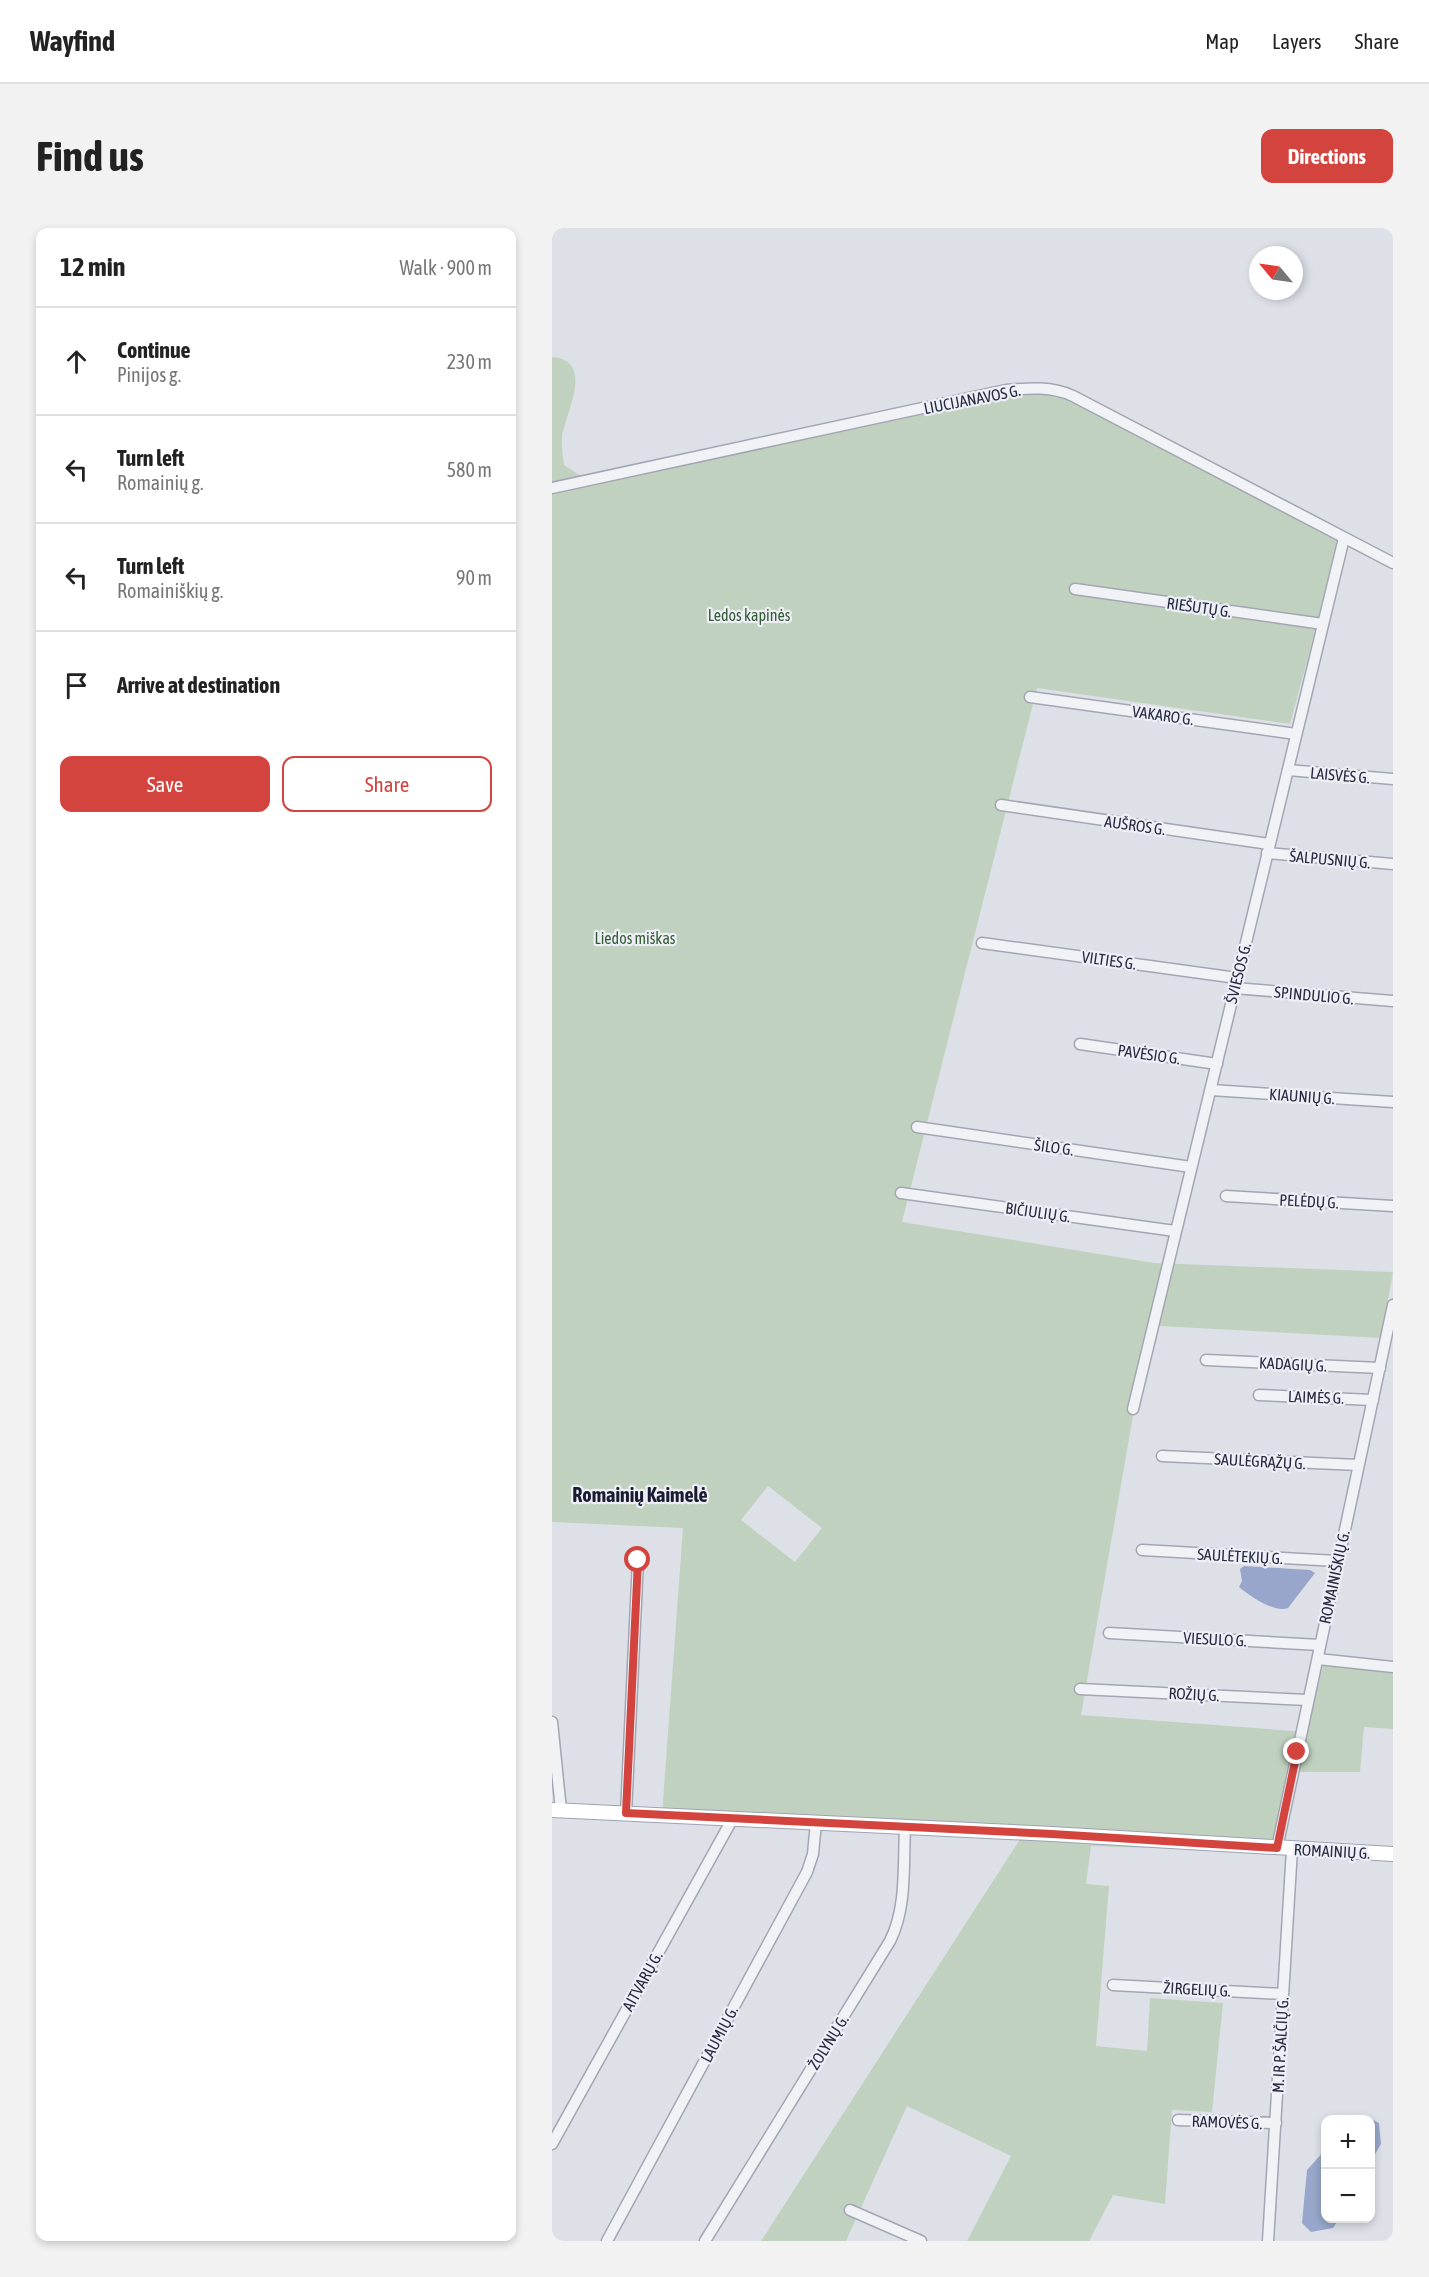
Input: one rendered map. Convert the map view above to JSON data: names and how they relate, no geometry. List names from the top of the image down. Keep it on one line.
{"streets":{"main road":["ROMAINIŲ G."],"street":["LIUCIJANAVOS G.","RIEŠUTŲ G.","VAKARO G.","LAISVĖS G.","AUŠROS G.","ŠALPUSNIŲ G.","VILTIES G.","ŠVIESOS G.","SPINDULIO G.","PAVĖSIO G.","KIAUNIŲ G.","ŠILO G.","PELĖDŲ G.","BIČIULIŲ G.","KADAGIŲ G.","LAIMĖS G.","SAULĖGRĄŽŲ G.","SAULĖTEKIŲ G.","ROMAINIŠKIŲ G.","VIESULO G.","ROŽIŲ G.","AITVARŲ G.","ŽIRGELIŲ G.","LAUMIŲ G.","ŽOLYNŲ G.","M. IR P. ŠALČIŲ G.","RAMOVĖS G."]},"crossings":[["LIUCIJANAVOS G.","ŠVIESOS G."],["RIEŠUTŲ G.","ŠVIESOS G."],["VAKARO G.","ŠVIESOS G."],["LAISVĖS G.","ŠVIESOS G."],["AUŠROS G.","ŠALPUSNIŲ G."],["AUŠROS G.","ŠVIESOS G."],["ŠALPUSNIŲ G.","ŠVIESOS G."],["VILTIES G.","ŠVIESOS G."],["VILTIES G.","SPINDULIO G."],["ŠVIESOS G.","SPINDULIO G."],["ŠVIESOS G.","PAVĖSIO G."],["ŠVIESOS G.","KIAUNIŲ G."],["ŠVIESOS G.","ŠILO G."],["ŠVIESOS G.","BIČIULIŲ G."],["KADAGIŲ G.","ROMAINIŠKIŲ G."],["LAIMĖS G.","ROMAINIŠKIŲ G."],["SAULĖGRĄŽŲ G.","ROMAINIŠKIŲ G."],["SAULĖTEKIŲ G.","ROMAINIŠKIŲ G."],["ROMAINIŠKIŲ G.","VIESULO G."],["ROMAINIŠKIŲ G.","ROŽIŲ G."],["ROMAINIŠKIŲ G.","ROMAINIŲ G."],["ROMAINIŠKIŲ G.","M. IR P. ŠALČIŲ G."],["ROMAINIŲ G.","AITVARŲ G."],["ROMAINIŲ G.","LAUMIŲ G."],["ROMAINIŲ G.","ŽOLYNŲ G."],["ROMAINIŲ G.","M. IR P. ŠALČIŲ G."],["ŽIRGELIŲ G.","M. IR P. ŠALČIŲ G."],["M. IR P. ŠALČIŲ G.","RAMOVĖS G."]],"districts":["Romainių Kaimelė"],"parks":["Ledos kapinės","Liedos miškas"],"north":"top left","page":{"header":"Wayfind","nav":["Map","Layers","Share"],"buttons":["Directions",["Save","Share"]],"title":"Find us","heading":["12 min","Walk · 900 m"],"list":[["Continue","Pinijos g.","230 m"],["Turn left","Romainių g.","580 m"],["Turn left","Romainiškių g.","90 m"],"Arrive at destination"],"map_buttons":["+","−"]}}
